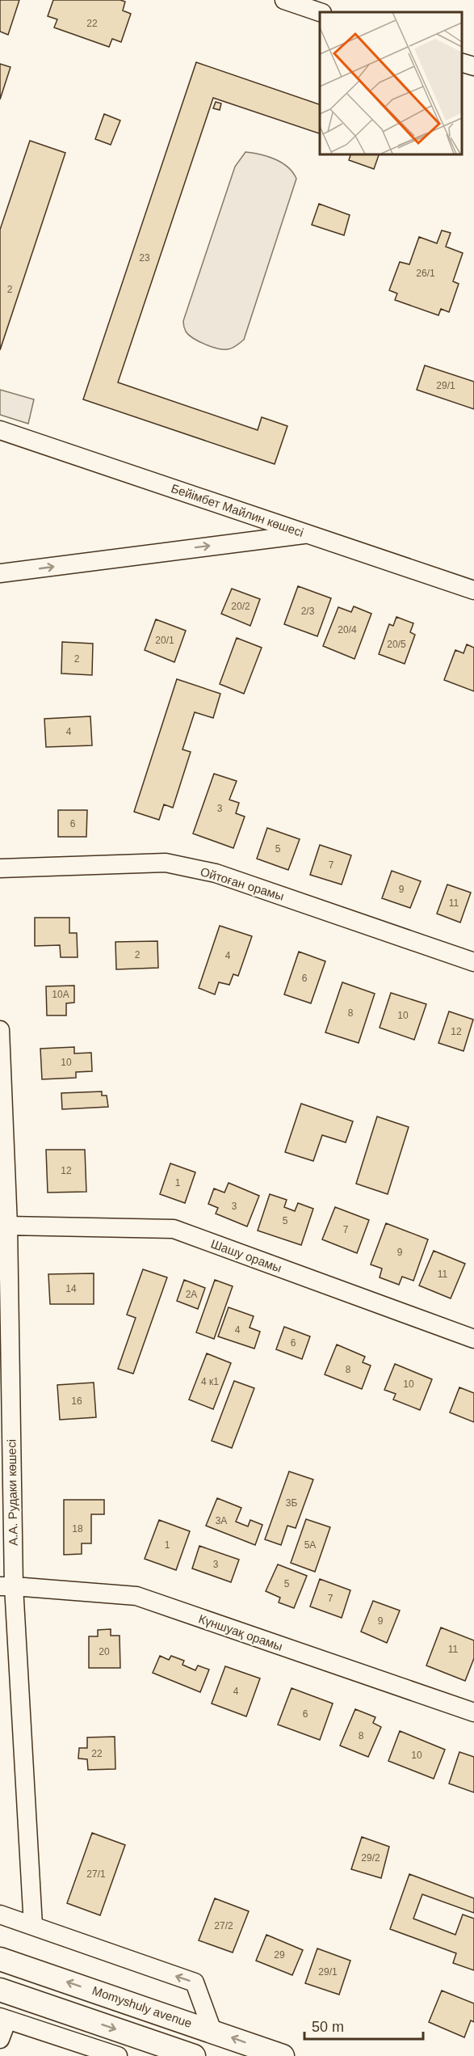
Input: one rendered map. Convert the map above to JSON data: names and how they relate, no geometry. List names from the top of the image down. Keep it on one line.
{"streets":{"main road":["Momyshuly avenue"],"street":["Бейімбет Майлин көшесі","Ойтоған орамы","Шашу орамы","А.А. Рудаки көшесі","Күншуақ орамы"]},"crossings":[["Шашу орамы","А.А. Рудаки көшесі"],["А.А. Рудаки көшесі","Күншуақ орамы"]],"house_numbers":["22","23","26/1","2","29/1","20/2","2/3","20/4","20/1","20/5","2","4","3","6","5","7","9","11","2","4","6","10А","8","10","12","10","12","1","3","5","7","9","11","14","2А","4","6","8","4 к1","10","16","3Б","3А","18","1","5А","3","5","7","9","11","20","4","6","8","22","10","29/2","27/1","27/2","29","29/1"],"scale_bar":"50 m"}
